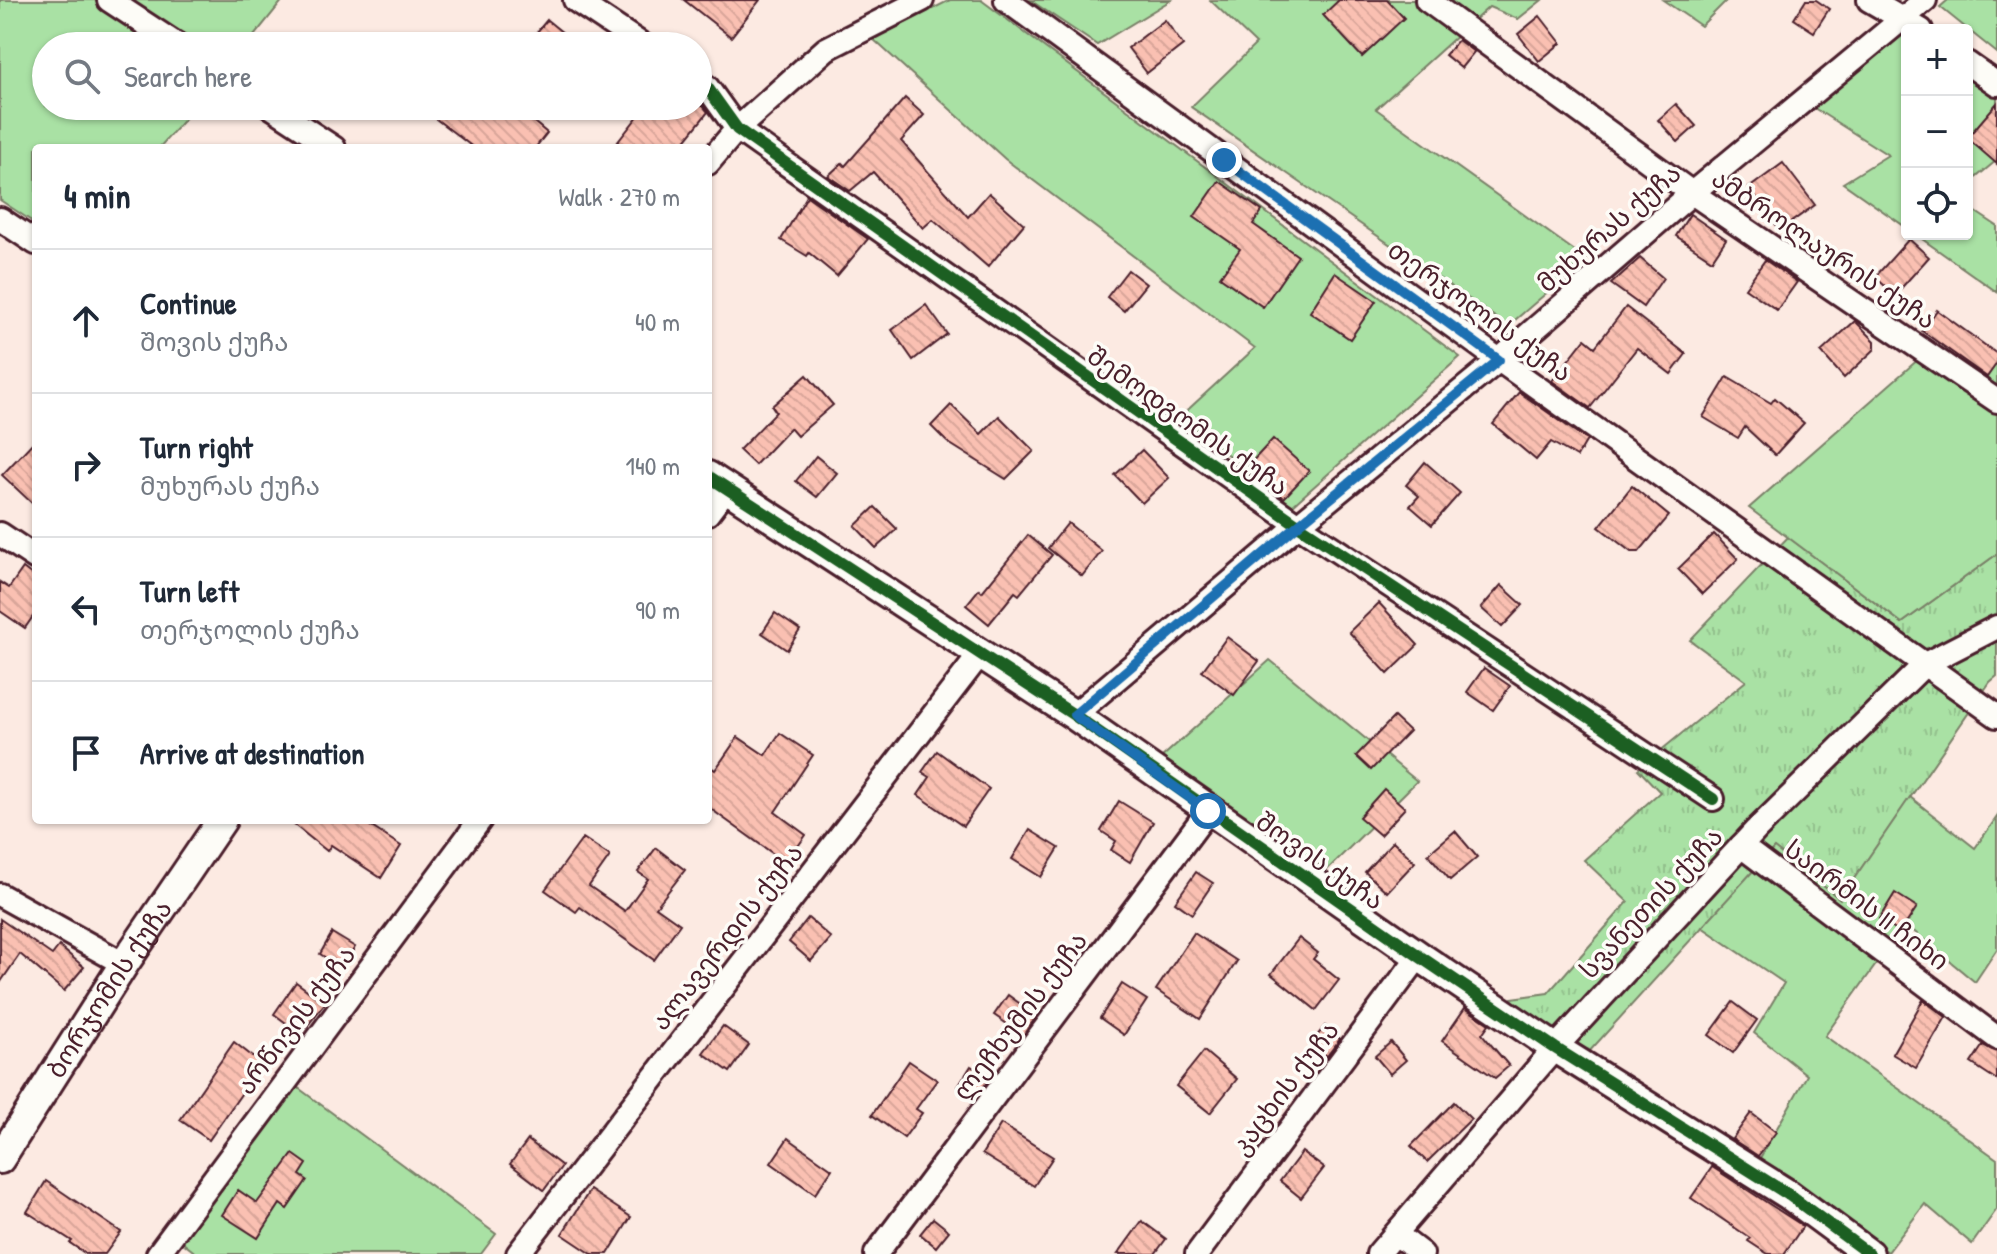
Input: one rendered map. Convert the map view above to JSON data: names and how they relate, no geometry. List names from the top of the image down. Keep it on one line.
{"streets":{"street":["მუხურას ქუჩა","ამბროლაურის ქუჩა","თერჯოლის ქუჩა","შემოდგომის ქუჩა","შოვის ქუჩა","სვანეთის ქუჩა","საირმის II ჩიხი","ალავერდის ქუჩა","ბორჯომის ქუჩა","ლეჩხუმის ქუჩა","არწივის ქუჩა","კაცხის ქუჩა"]},"crossings":[["მუხურას ქუჩა","ამბროლაურის ქუჩა"],["მუხურას ქუჩა","თერჯოლის ქუჩა"],["მუხურას ქუჩა","შემოდგომის ქუჩა"],["მუხურას ქუჩა","შოვის ქუჩა"],["თერჯოლის ქუჩა","სვანეთის ქუჩა"],["შოვის ქუჩა","სვანეთის ქუჩა"],["შოვის ქუჩა","ალავერდის ქუჩა"],["შოვის ქუჩა","ლეჩხუმის ქუჩა"],["შოვის ქუჩა","კაცხის ქუჩა"],["სვანეთის ქუჩა","საირმის II ჩიხი"]],"page":{"map_buttons":["+","−"],"search":"Search here","heading":["4 min","Walk · 270 m"],"list":[["Continue","შოვის ქუჩა","40 m"],["Turn right","მუხურას ქუჩა","140 m"],["Turn left","თერჯოლის ქუჩა","90 m"],"Arrive at destination"]}}
